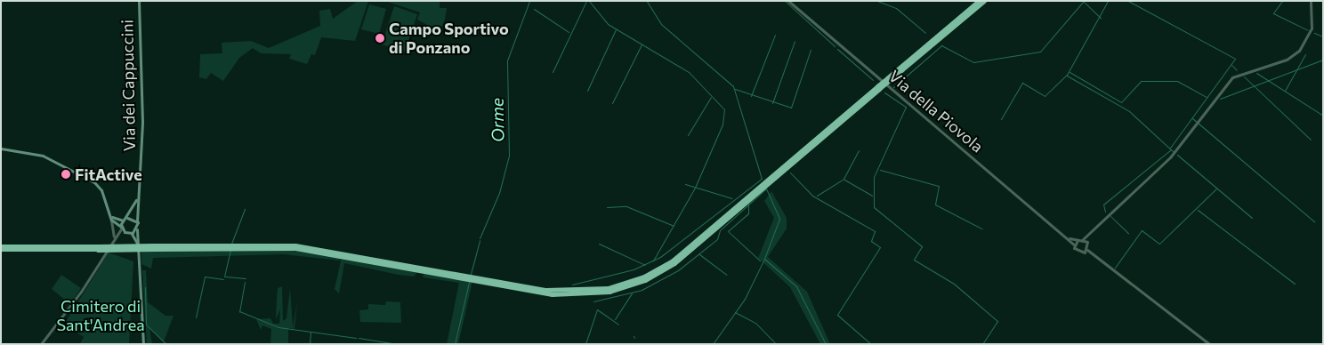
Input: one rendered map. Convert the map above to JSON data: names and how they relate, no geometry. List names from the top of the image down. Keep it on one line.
{"streets":{"main road":["Via dei Cappuccini"],"street":["Via della Piovola"]},"water":["Orme"],"parks":["Cimitero di Sant'Andrea"],"places":["Campo Sportivo di Ponzano","FitActive"]}
